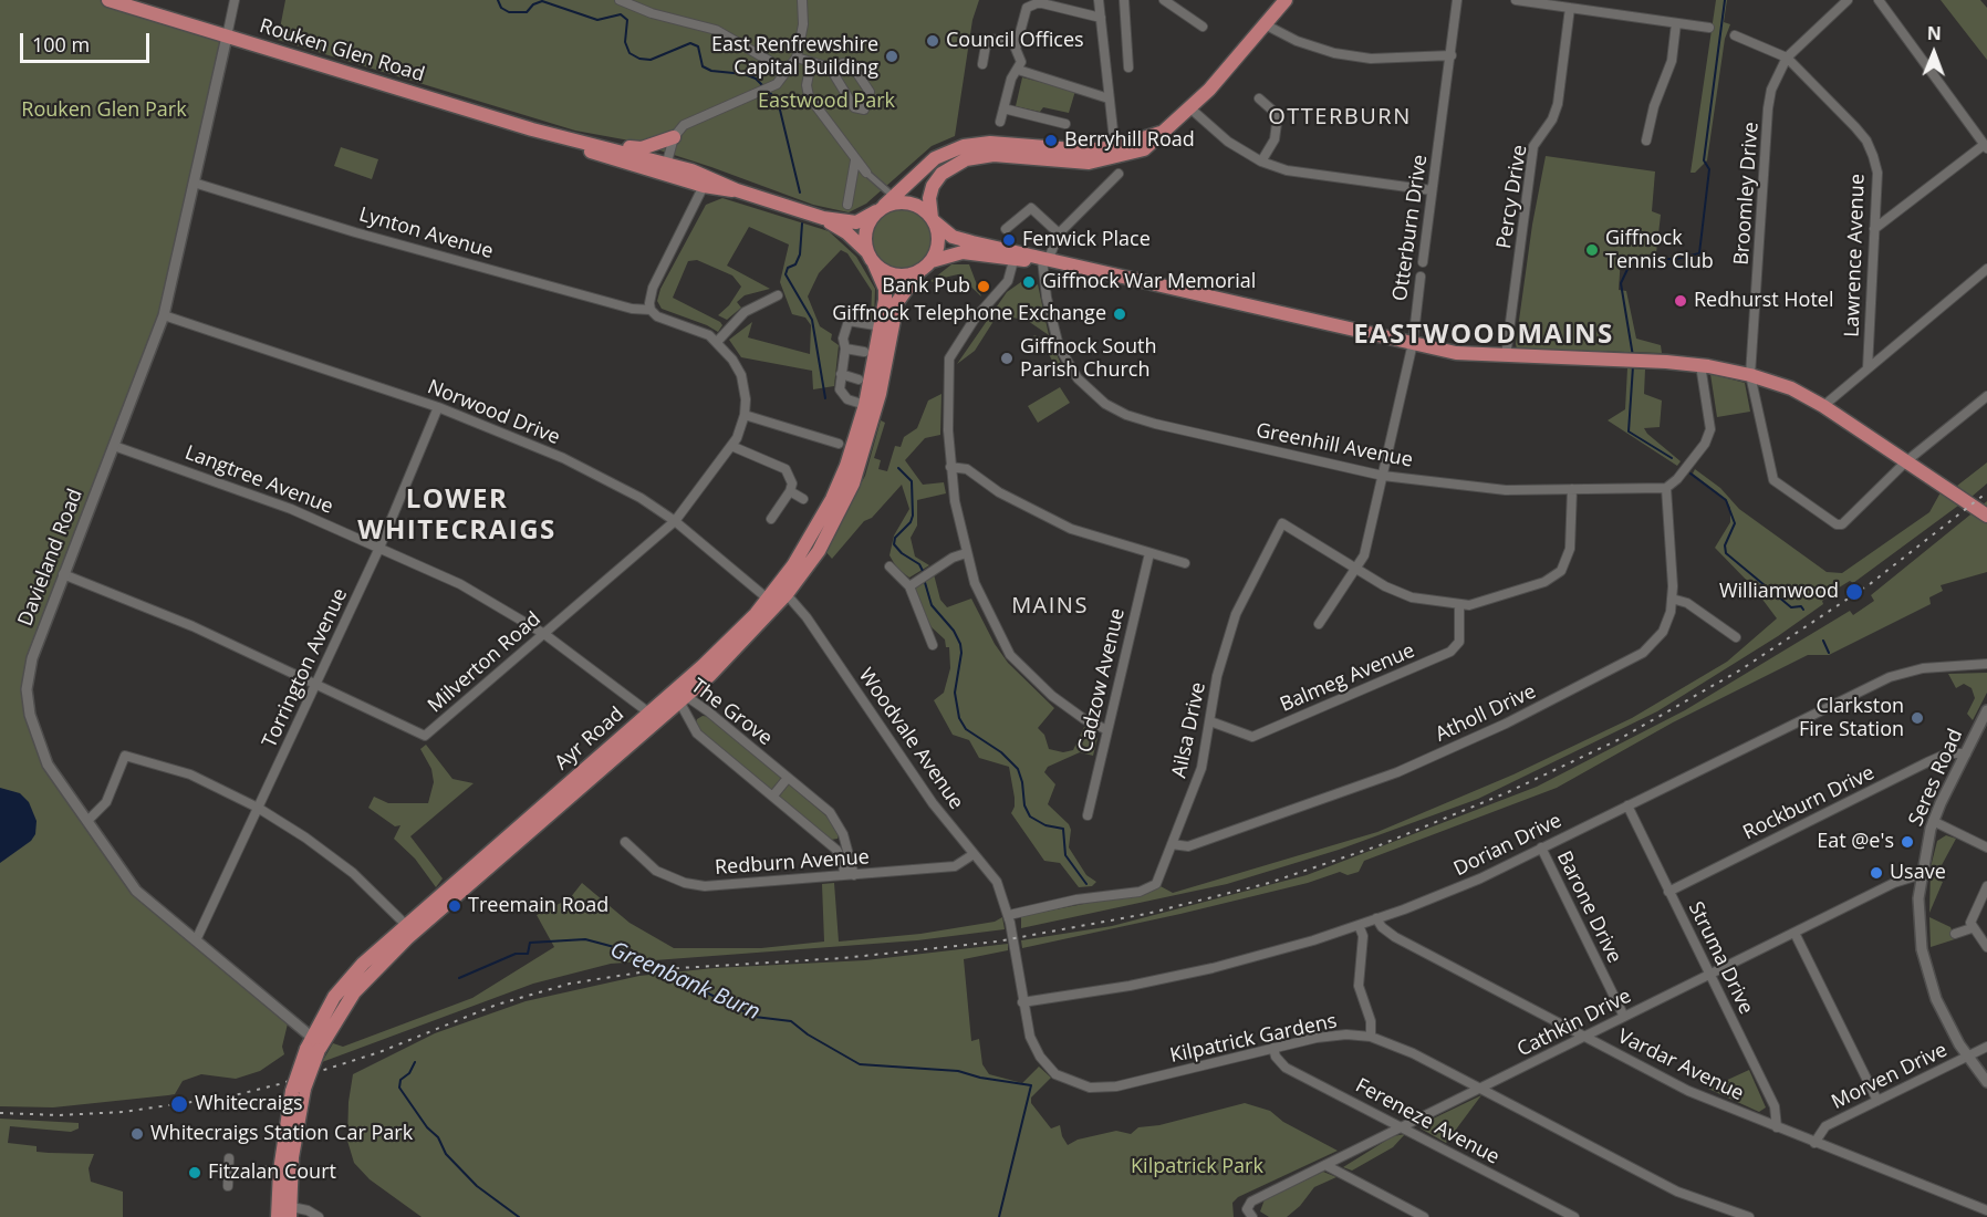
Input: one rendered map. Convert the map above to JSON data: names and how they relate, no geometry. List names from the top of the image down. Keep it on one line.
{"streets":{"main road":["Rouken Glen Road","Ayr Road"],"street":["Broomley Drive","Percy Drive","Otterburn Drive","Lynton Avenue","Lawrence Avenue","Norwood Drive","Greenhill Avenue","Langtree Avenue","Davieland Road","Milverton Road","Torrington Avenue","Balmeg Avenue","Cadzow Avenue","The Grove","Atholl Drive","Ailsa Drive","Woodvale Avenue","Seres Road","Rockburn Drive","Dorian Drive","Redburn Avenue","Barone Drive","Struma Drive","Cathkin Drive","Kilpatrick Gardens","Vardar Avenue","Morven Drive","Fereneze Avenue"]},"crossings":[["Rouken Glen Road","Davieland Road"],["Rouken Glen Road","Ayr Road"],["Broomley Drive","Lawrence Avenue"],["Otterburn Drive","Greenhill Avenue"],["Otterburn Drive","Ailsa Drive"],["Lynton Avenue","Davieland Road"],["Lynton Avenue","Milverton Road"],["Norwood Drive","Davieland Road"],["Norwood Drive","Milverton Road"],["Norwood Drive","Torrington Avenue"],["Norwood Drive","Ayr Road"],["Greenhill Avenue","Atholl Drive"],["Langtree Avenue","Davieland Road"],["Langtree Avenue","Milverton Road"],["Langtree Avenue","Torrington Avenue"],["Langtree Avenue","Ayr Road"],["Davieland Road","Milverton Road"],["Davieland Road","Torrington Avenue"],["Davieland Road","Ayr Road"],["Milverton Road","Torrington Avenue"],["Balmeg Avenue","Ailsa Drive"],["The Grove","Ayr Road"],["The Grove","Redburn Avenue"],["Atholl Drive","Ailsa Drive"],["Ailsa Drive","Woodvale Avenue"],["Ailsa Drive","Kilpatrick Gardens"],["Ayr Road","Woodvale Avenue"],["Woodvale Avenue","Redburn Avenue"],["Woodvale Avenue","Kilpatrick Gardens"],["Seres Road","Rockburn Drive"],["Seres Road","Cathkin Drive"],["Seres Road","Morven Drive"],["Rockburn Drive","Struma Drive"],["Dorian Drive","Barone Drive"],["Dorian Drive","Struma Drive"],["Dorian Drive","Kilpatrick Gardens"],["Dorian Drive","Vardar Avenue"],["Barone Drive","Cathkin Drive"],["Struma Drive","Cathkin Drive"],["Struma Drive","Vardar Avenue"],["Cathkin Drive","Kilpatrick Gardens"],["Cathkin Drive","Vardar Avenue"],["Cathkin Drive","Fereneze Avenue"],["Kilpatrick Gardens","Fereneze Avenue"],["Vardar Avenue","Morven Drive"]],"districts":["OTTERBURN","EASTWOODMAINS","LOWER WHITECRAIGS","MAINS"],"water":["Greenbank Burn"],"parks":["Eastwood Park","Rouken Glen Park","Kilpatrick Park"],"places":["Council Offices","East Renfrewshire Capital Building","Berryhill Road","Fenwick Place","Giffnock Tennis Club","Giffnock War Memorial","Bank Pub","Redhurst Hotel","Giffnock Telephone Exchange","Giffnock South Parish Church","Williamwood","Clarkston Fire Station","Eat @e's","Usave","Treemain Road","Whitecraigs","Whitecraigs Station Car Park","Fitzalan Court"],"scale_bar":"100 m","north":"top"}
